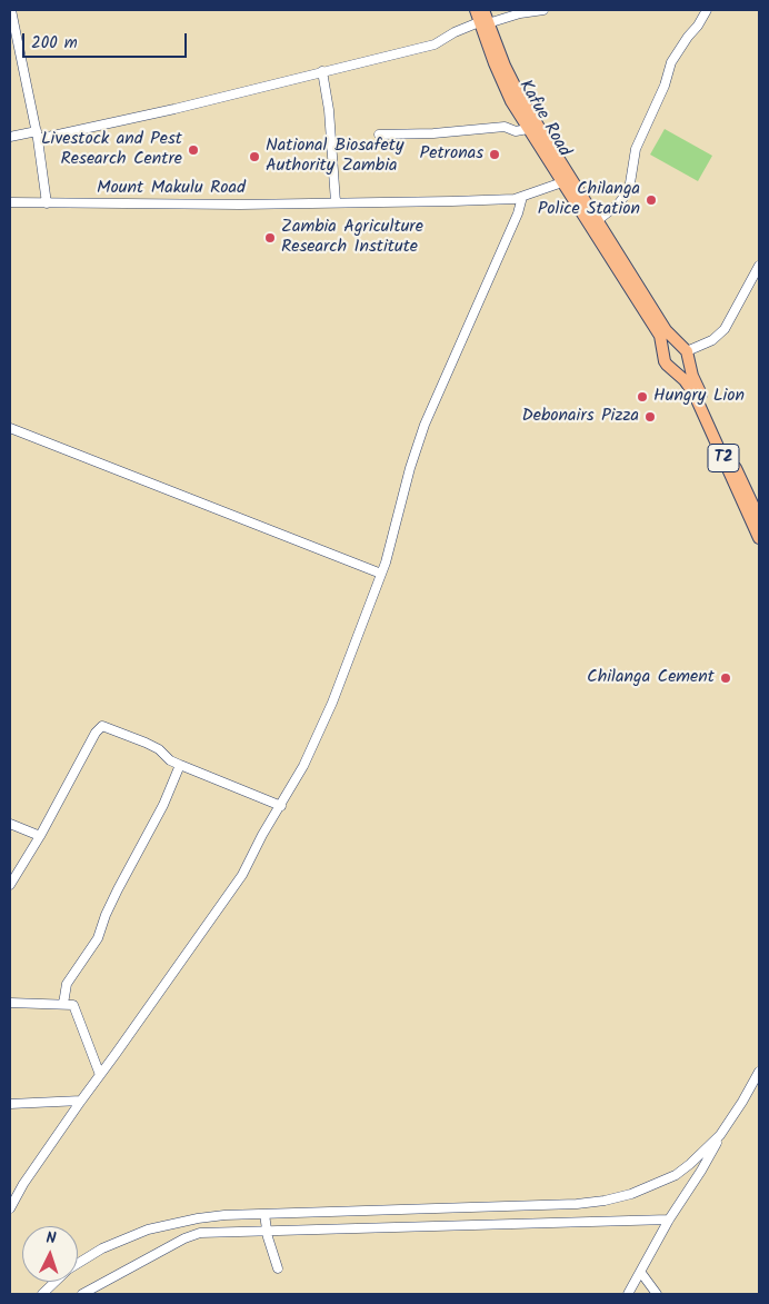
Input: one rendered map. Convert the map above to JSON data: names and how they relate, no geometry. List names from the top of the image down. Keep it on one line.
{"streets":{"highway":["Kafue Road","T2"],"street":["Mount Makulu Road"]},"crossings":[["Kafue Road","Mount Makulu Road"],["Kafue Road","T2"]],"places":["Livestock and Pest Research Centre","Petronas","National Biosafety Authority Zambia","Chilanga Police Station","Zambia Agriculture Research Institute","Hungry Lion","Debonairs Pizza","Chilanga Cement"],"scale_bar":"200 m","north":"top"}
